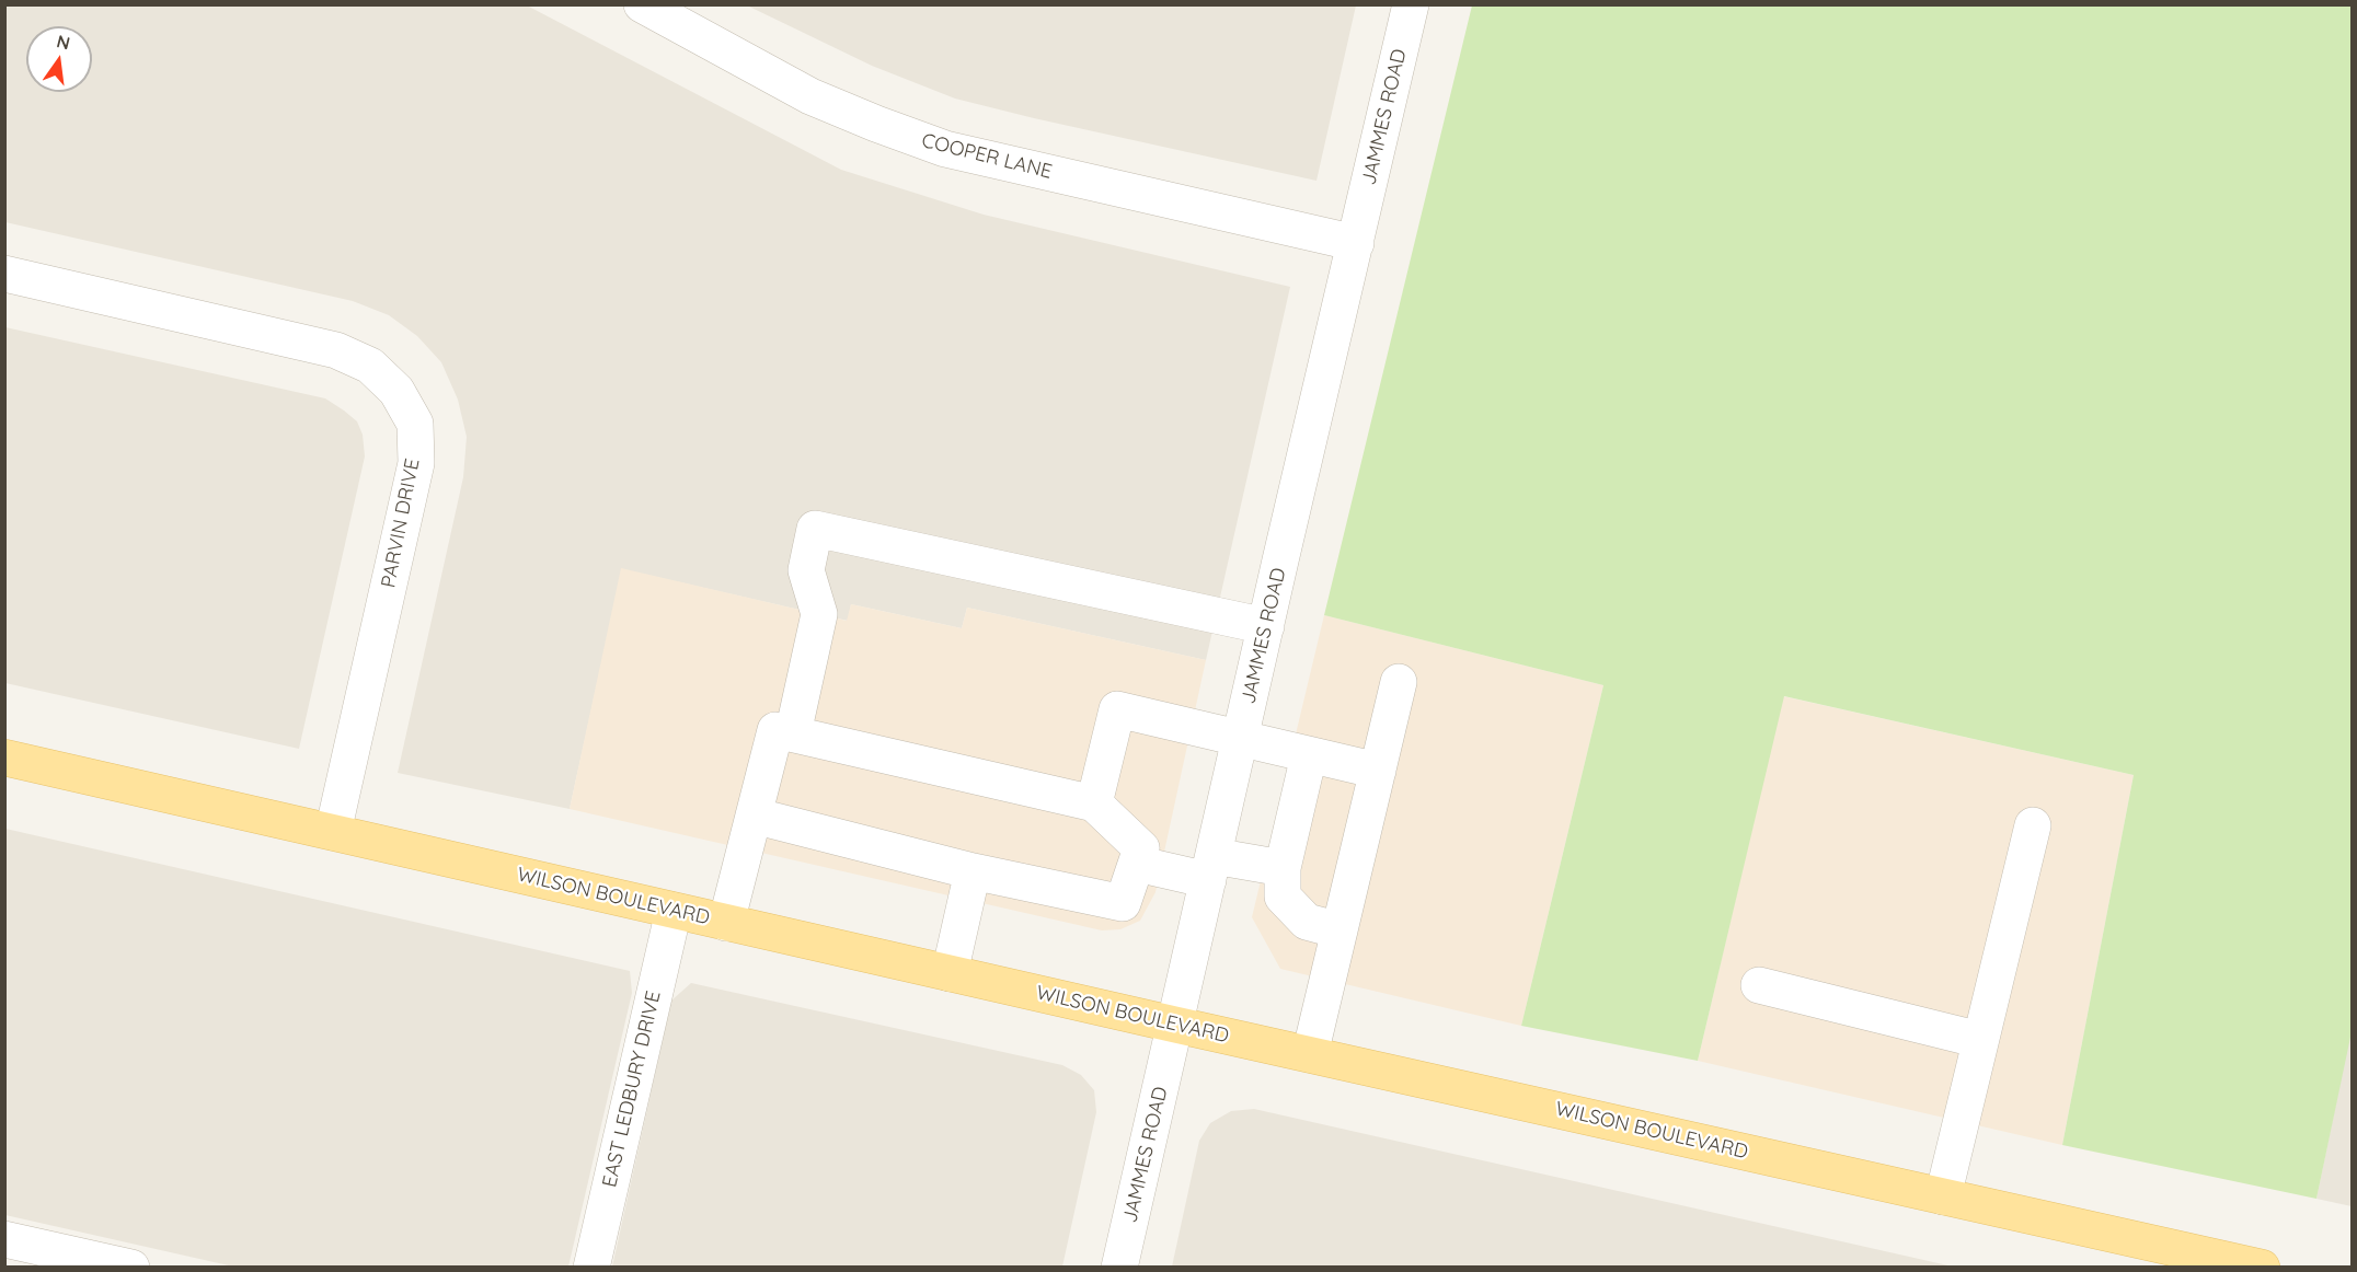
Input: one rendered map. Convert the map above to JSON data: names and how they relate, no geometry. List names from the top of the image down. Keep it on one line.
{"streets":{"main road":["WILSON BOULEVARD"],"street":["JAMMES ROAD","COOPER LANE","PARVIN DRIVE","EAST LEDBURY DRIVE"]},"crossings":[["JAMMES ROAD","COOPER LANE"],["JAMMES ROAD","WILSON BOULEVARD"],["PARVIN DRIVE","WILSON BOULEVARD"],["WILSON BOULEVARD","EAST LEDBURY DRIVE"]],"north":"top"}
